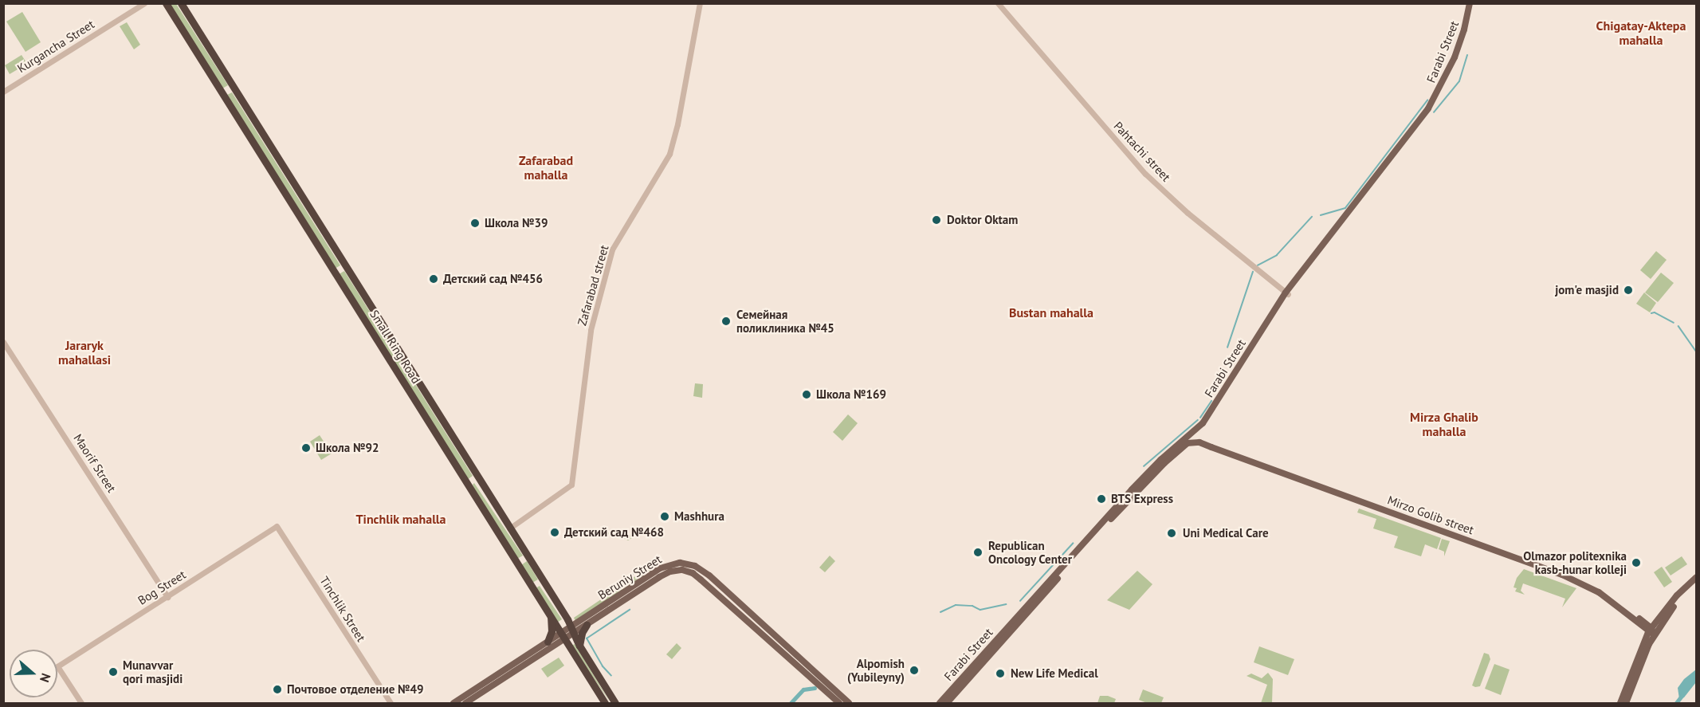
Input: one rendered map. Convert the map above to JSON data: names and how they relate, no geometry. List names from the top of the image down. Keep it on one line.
{"streets":{"highway":["Small Ring Road"],"main road":["Farabi Street","Mirzo Golib street","Beruniy Street"],"street":["Kurgancha Street","Pahtachi street","Zafarabad street","Maorif Street","Bog Street","Tinchlik Street"]},"crossings":[["Farabi Street","Pahtachi street"],["Farabi Street","Mirzo Golib street"],["Zafarabad street","Small Ring Road"],["Small Ring Road","Beruniy Street"],["Maorif Street","Bog Street"],["Bog Street","Tinchlik Street"]],"districts":["Chigatay-Aktepa mahalla","Zafarabad mahalla","Bustan mahalla","Jararyk mahallasi","Mirza Ghalib mahalla","Tinchlik mahalla"],"places":["Doktor Oktam","Школа №39","Детский сад №456","jom'e masjid","Семейная поликлиника №45","Школа №169","Школа №92","BTS Express","Mashhura","Детский сад №468","Uni Medical Care","Republican Oncology Center","Оlmazor politexnika kasb-hunar kolleji","Alpomish (Yubileyny)","Munavvar qori masjidi","New Life Medical","Почтовое отделение №49"],"north":"right"}
